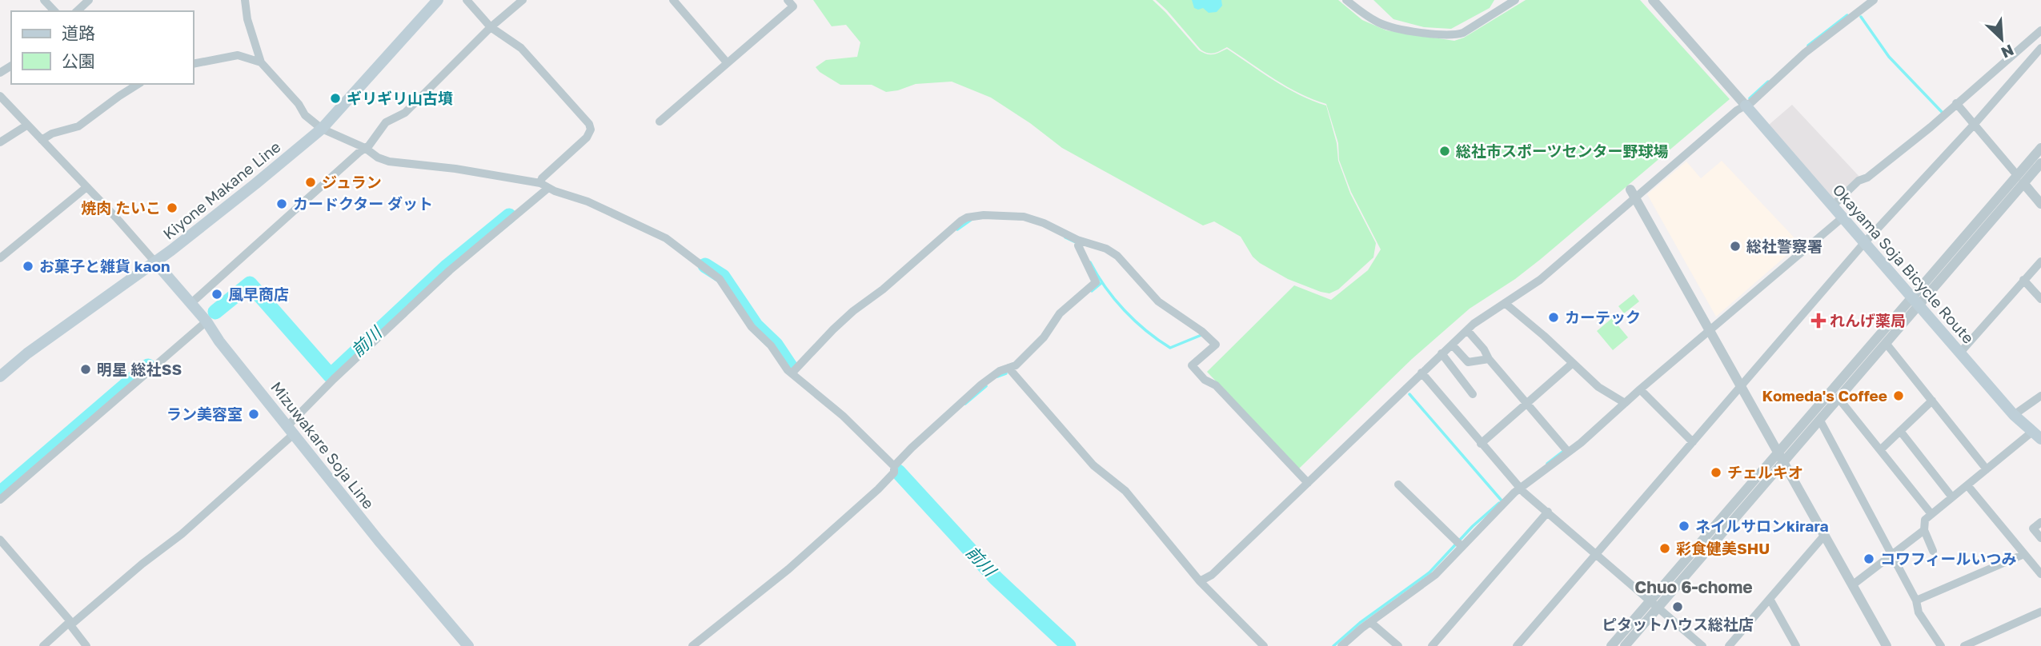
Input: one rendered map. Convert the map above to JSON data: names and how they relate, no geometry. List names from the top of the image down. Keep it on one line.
{"streets":{"main road":["Kiyone Makane Line","Okayama Soja Bicycle Route","Mizuwakare Soja Line"]},"crossings":[["Kiyone Makane Line","Mizuwakare Soja Line"]],"districts":["Chuo 6-chome"],"water":["前川"],"places":{"other":["ギリギリ山古墳","総社市スポーツセンター野球場","ジュラン","カードクター ダット","焼肉 たいこ","総社警察署","お菓子と雑貨 kaon","風早商店","カーテック","明星 総社SS","Komeda's Coffee","ラン美容室","チェルキオ","ネイルサロンkirara","彩食健美SHU","コワフィールいつみ","ピタットハウス総社店"],"health":["れんげ薬局"]},"legend":["道路","公園"],"north":"bottom right"}
